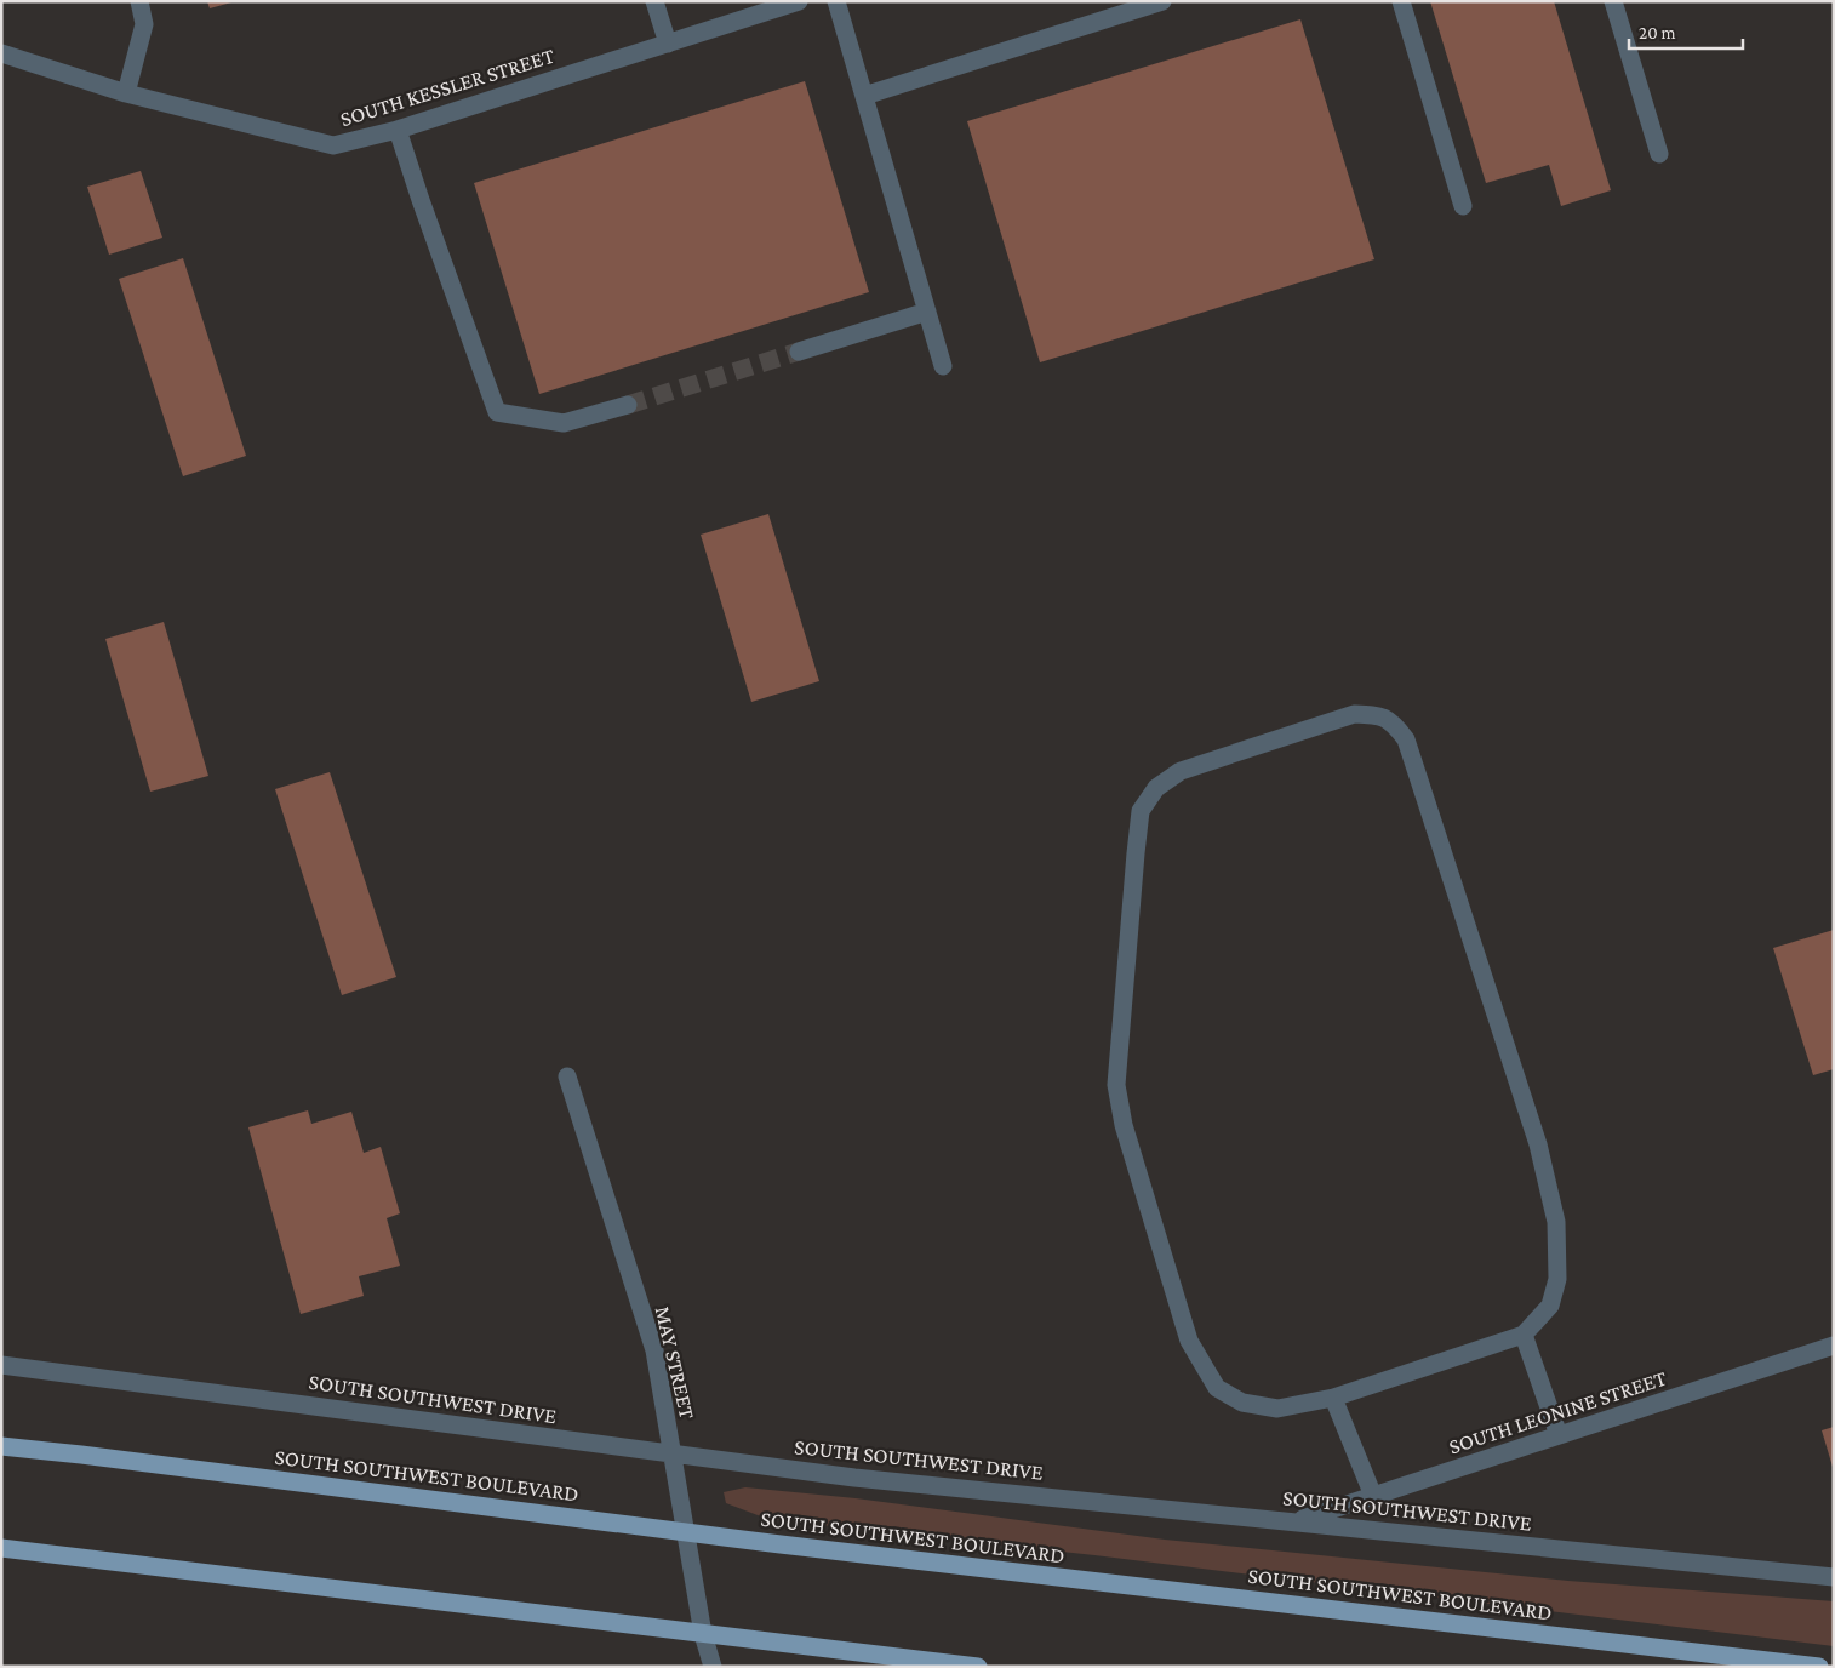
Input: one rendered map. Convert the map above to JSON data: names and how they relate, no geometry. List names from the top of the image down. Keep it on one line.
{"streets":{"main road":["SOUTH SOUTHWEST BOULEVARD"],"street":["SOUTH KESSLER STREET","MAY STREET","SOUTH SOUTHWEST DRIVE","SOUTH LEONINE STREET"]},"crossings":[["MAY STREET","SOUTH SOUTHWEST DRIVE"],["MAY STREET","SOUTH SOUTHWEST BOULEVARD"],["SOUTH SOUTHWEST DRIVE","SOUTH LEONINE STREET"]],"scale_bar":"20 m"}
